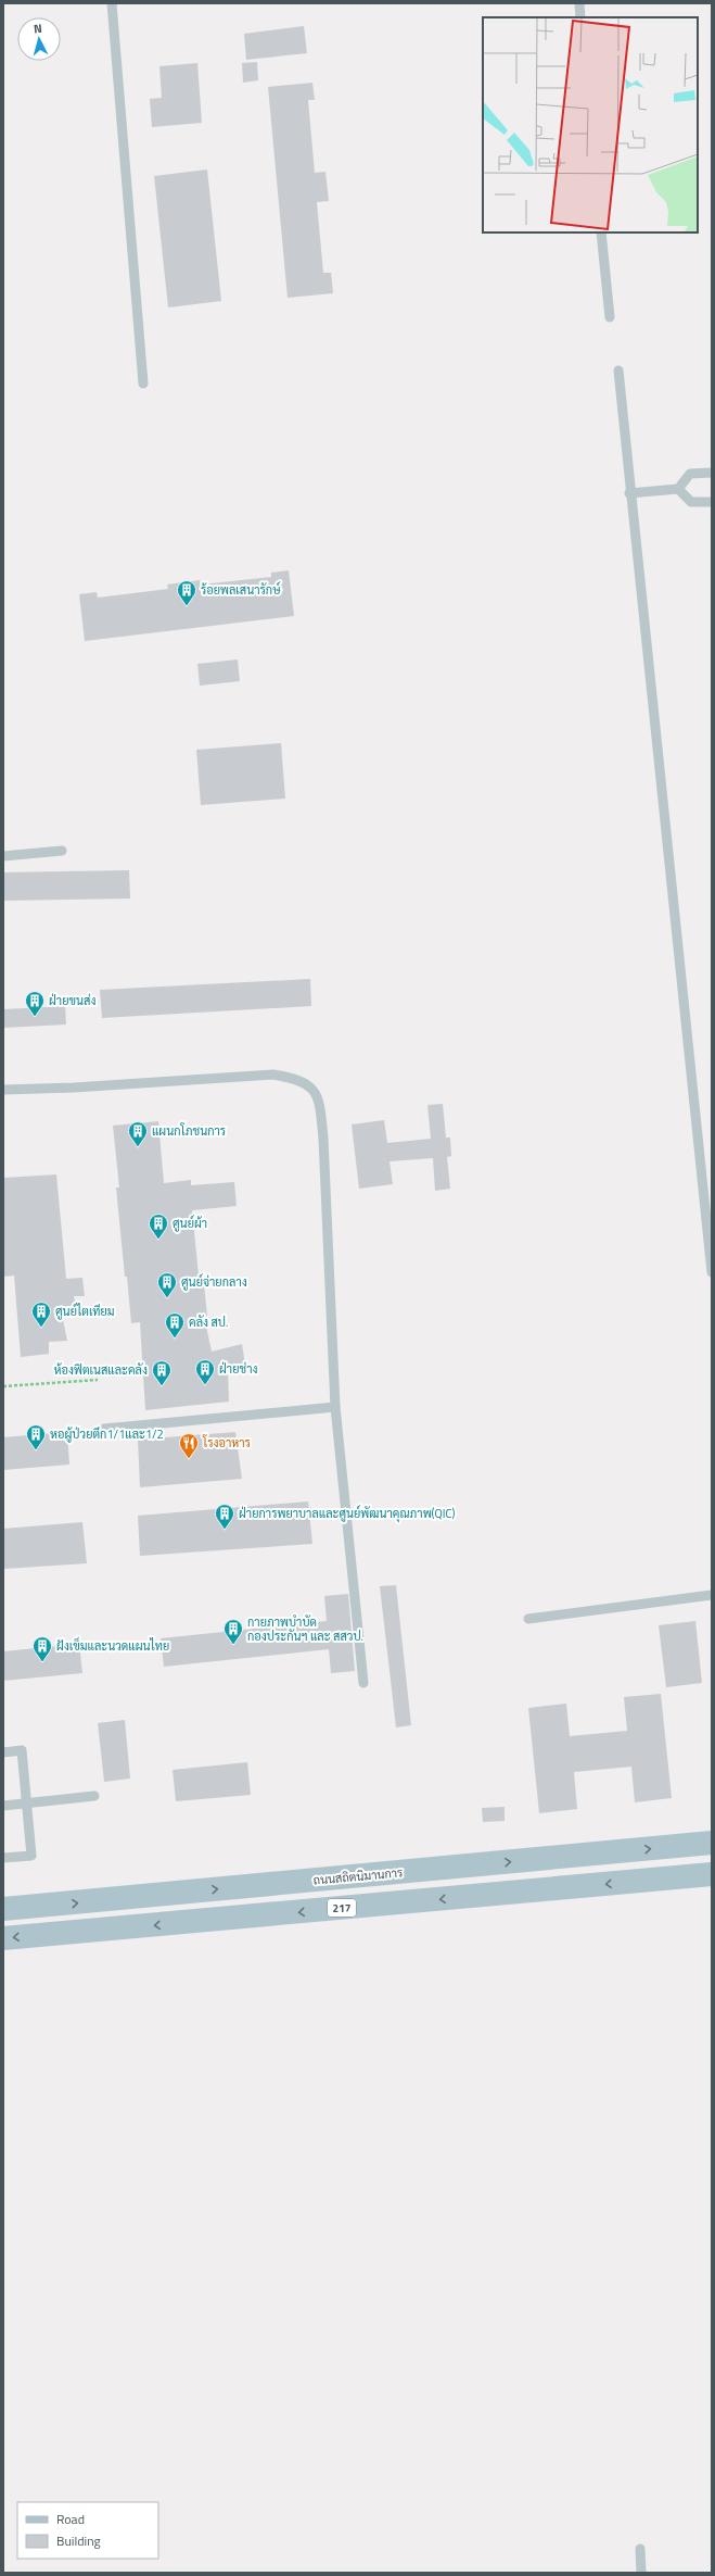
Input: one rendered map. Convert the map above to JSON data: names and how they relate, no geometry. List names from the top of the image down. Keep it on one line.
{"streets":{"main road":["ถนนสถิตนิมานการ","217"]},"places":{"building":["ร้อยพลเสนารักษ์","ฝ่ายขนส่ง","แผนกโภชนการ","ศูนย์ผ้า","ศูนย์จ่ายกลาง","ศูนย์ไตเทียม","คลัง สป.","ฝ่ายช่าง","ห้องฟิตเนสและคลัง","หอผู้ป่วยตึก1/1และ1/2","ฝ่ายการพยาบาลและศูนย์พัฒนาคุณภาพ(QIC)","กายภาพบำบัด กองประกันฯ และ สสวป.","ฝังเข็มและนวดแผนไทย"],"restaurant":["โรงอาหาร"]},"legend":["Road","Building"],"north":"top"}
